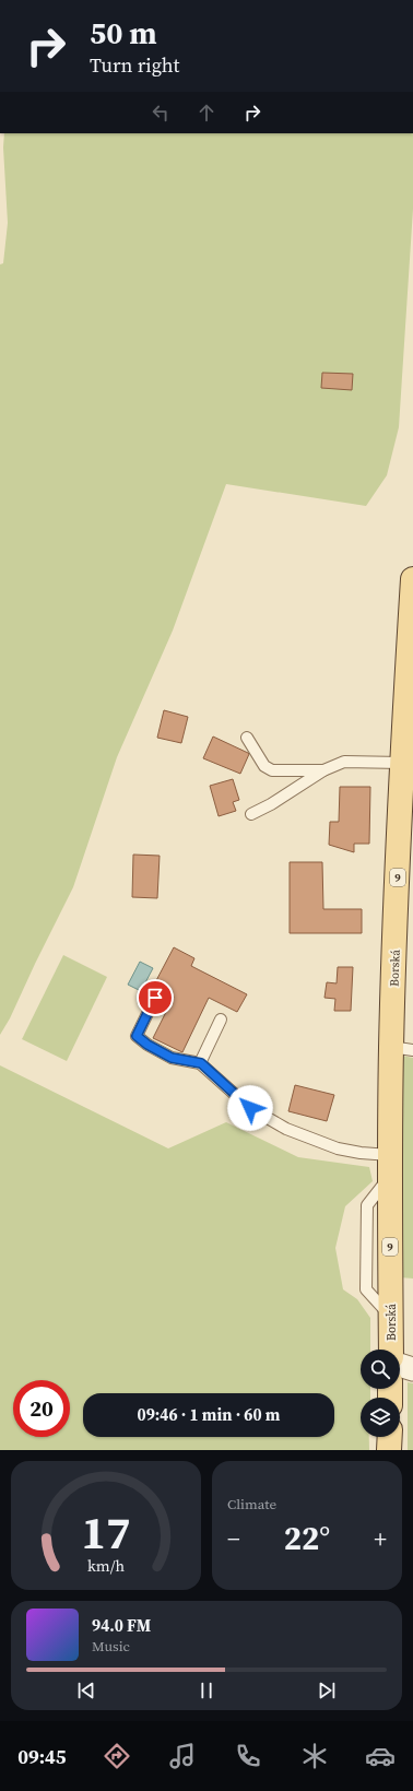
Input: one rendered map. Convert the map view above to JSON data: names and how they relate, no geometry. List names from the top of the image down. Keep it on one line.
{"streets":{"main road":["9","Borská"]},"page":{"turn":["50 m","Turn right"],"limit":"20","trip":"09:46 · 1 min · 60 m","tile":"Climate","heat":["−","22°","+"],"song":["94.0 FM","Music"],"tabs":"09:45","gauge":["17","km/h"]}}
